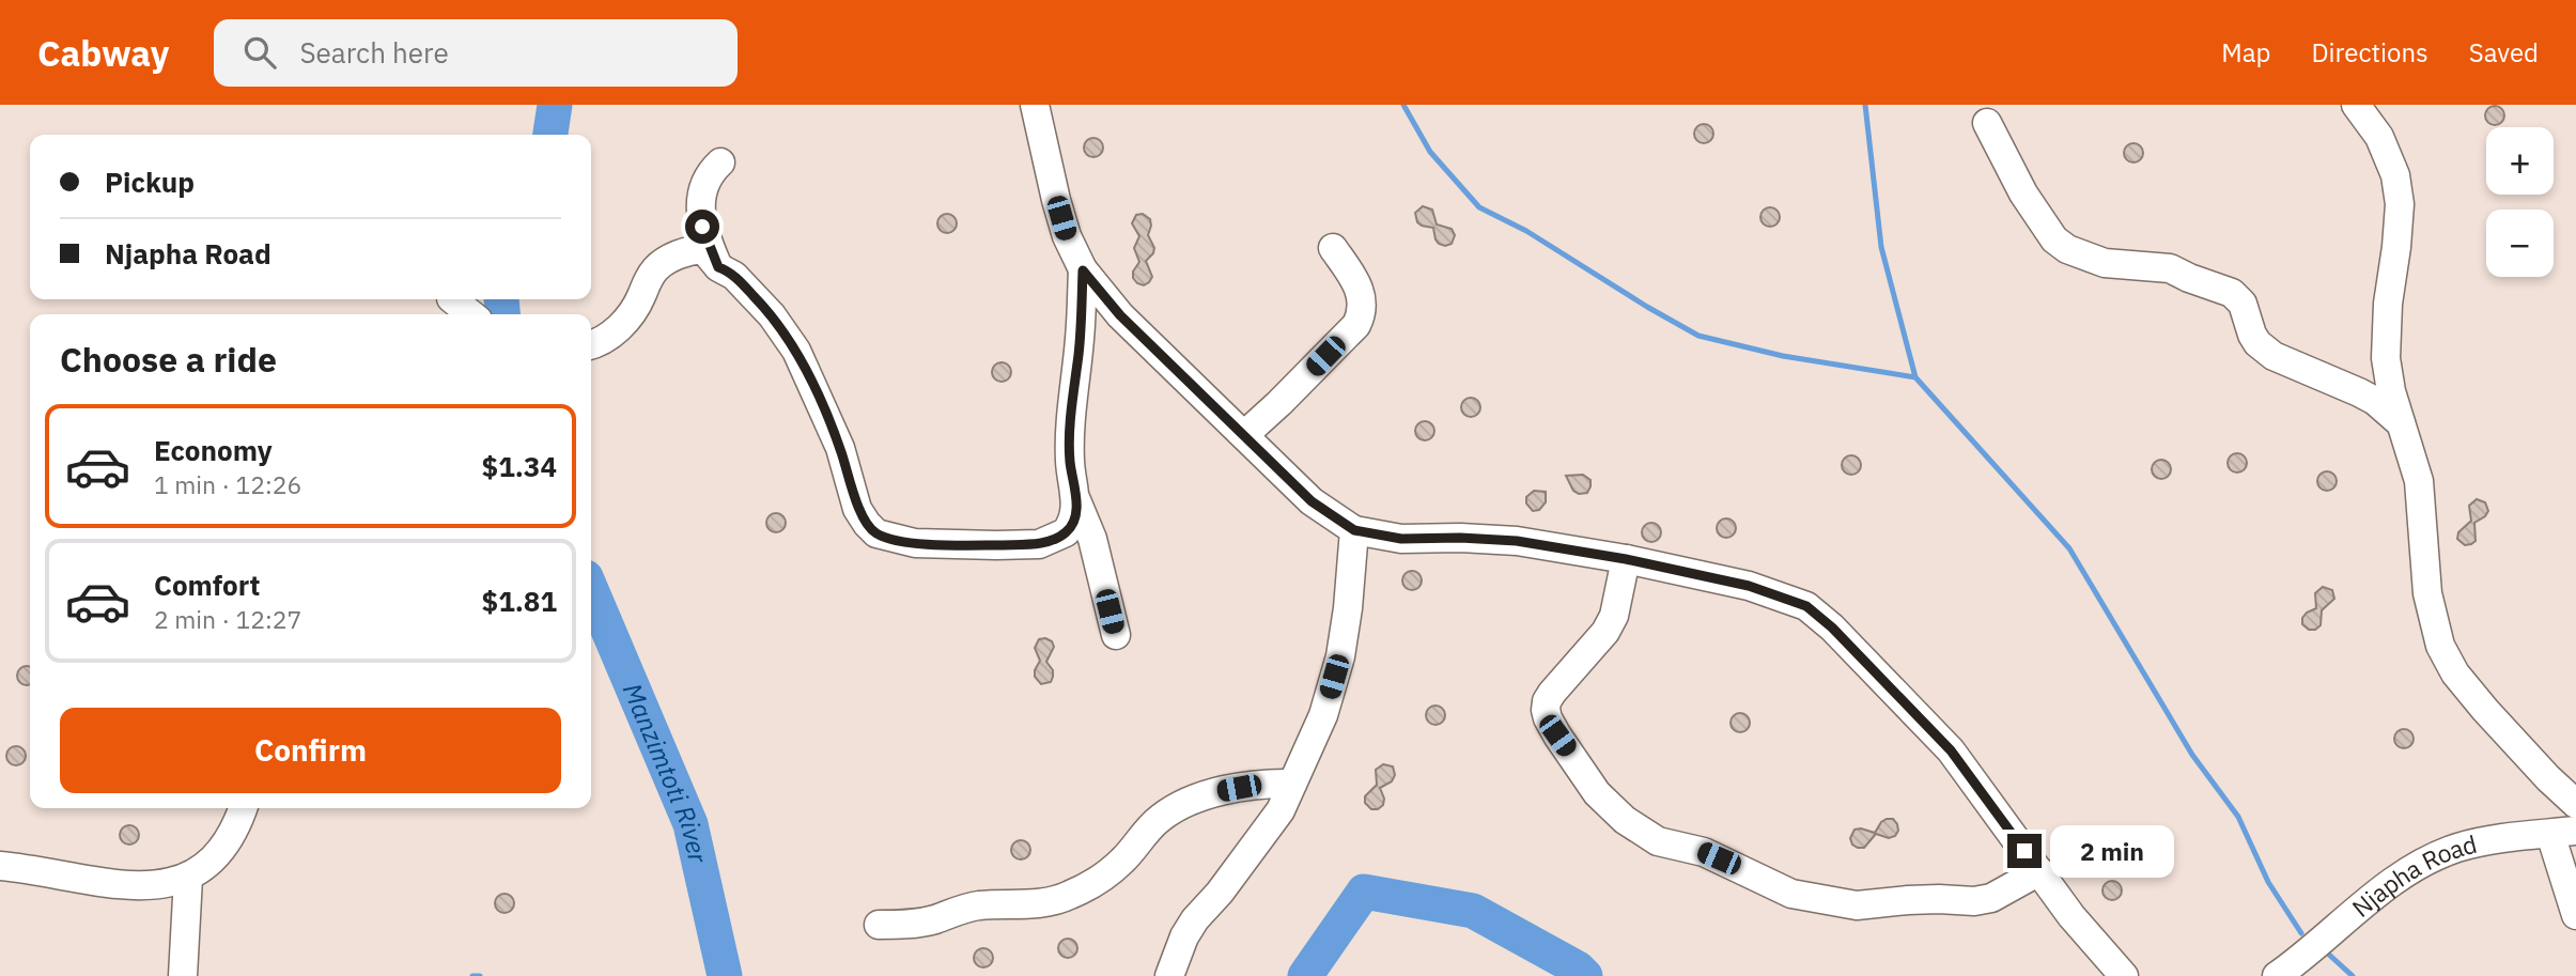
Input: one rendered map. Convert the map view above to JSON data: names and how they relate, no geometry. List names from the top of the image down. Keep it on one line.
{"streets":{"street":["Njapha Road"]},"water":["Manzimtoti River"],"page":{"header":"Cabway","search":"Search here","nav":["Map","Directions","Saved"],"map_buttons":["+","−"],"banner":["Pickup","Njapha Road"],"heading":"Choose a ride","list":[{"name":"Economy","note":"1 min · 12:26","value":"$1.34"},{"name":"Comfort","note":"2 min · 12:27","value":"$1.81"}],"buttons":"Confirm","bubble":"2 min"}}
